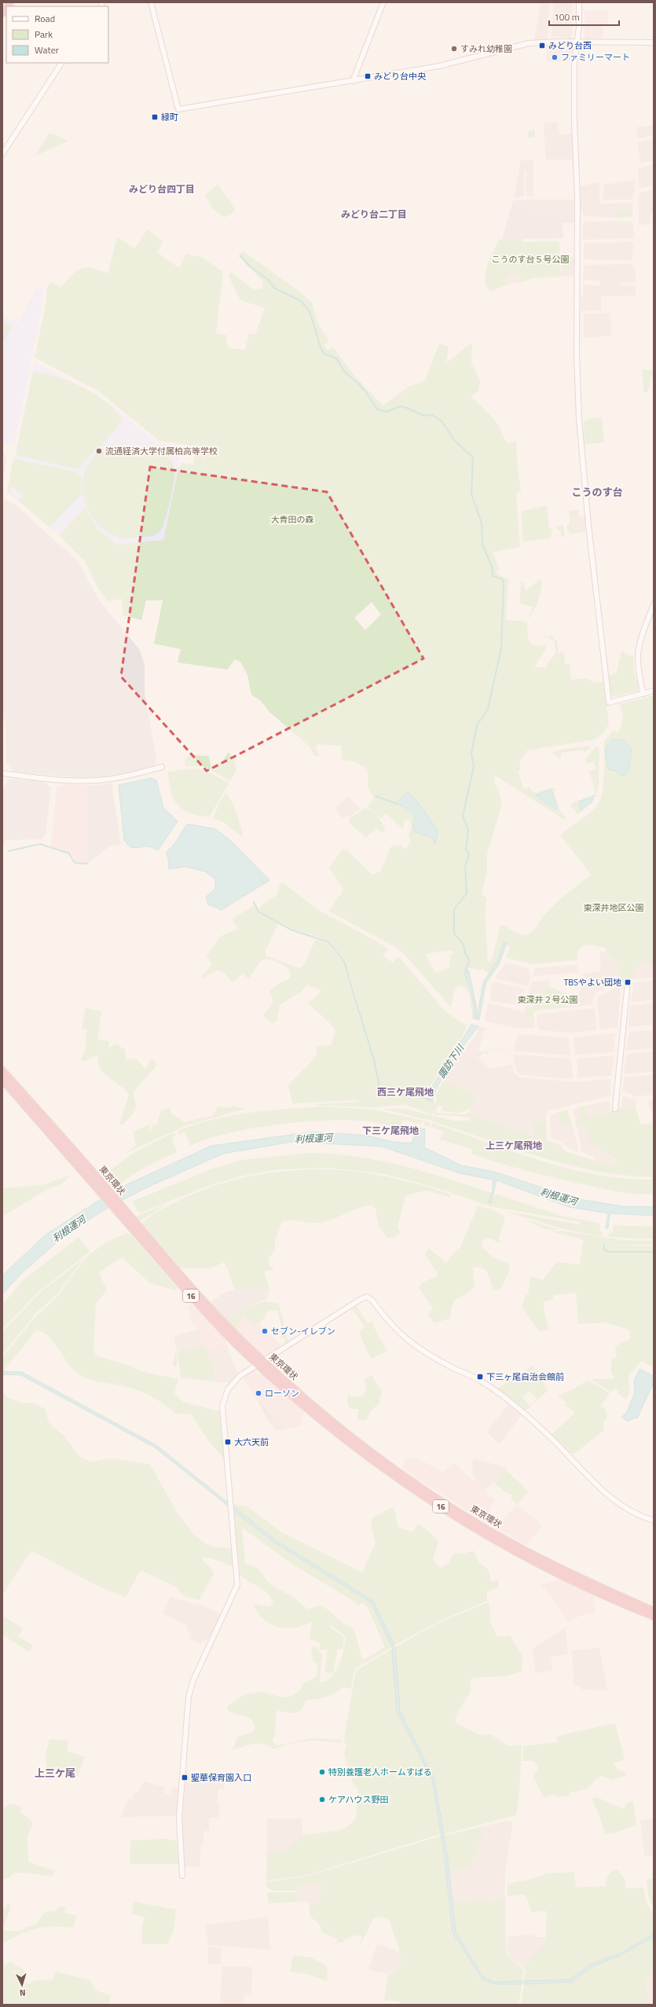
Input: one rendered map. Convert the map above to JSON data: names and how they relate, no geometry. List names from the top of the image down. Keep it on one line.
{"streets":{"highway":["東京環状","16"]},"districts":["みどり台四丁目","みどり台二丁目","こうのす台","西三ケ尾飛地","下三ケ尾飛地","上三ケ尾飛地","上三ケ尾"],"water":["諏訪下川","利根運河"],"parks":["こうのす台５号公園","大青田の森","東深井地区公園","東深井２号公園"],"places":{"transit":["みどり台西","みどり台中央","緑町","TBSやよい団地","下三ヶ尾自治会館前","大六天前","聖華保育園入口"],"other":["すみれ幼稚園","ファミリーマート","流通経済大学付属柏高等学校","セブン-イレブン","ローソン","特別養護老人ホームすばる","ケアハウス野田"]},"legend":["Road","Park","Water"],"scale_bar":"100 m","north":"bottom"}
